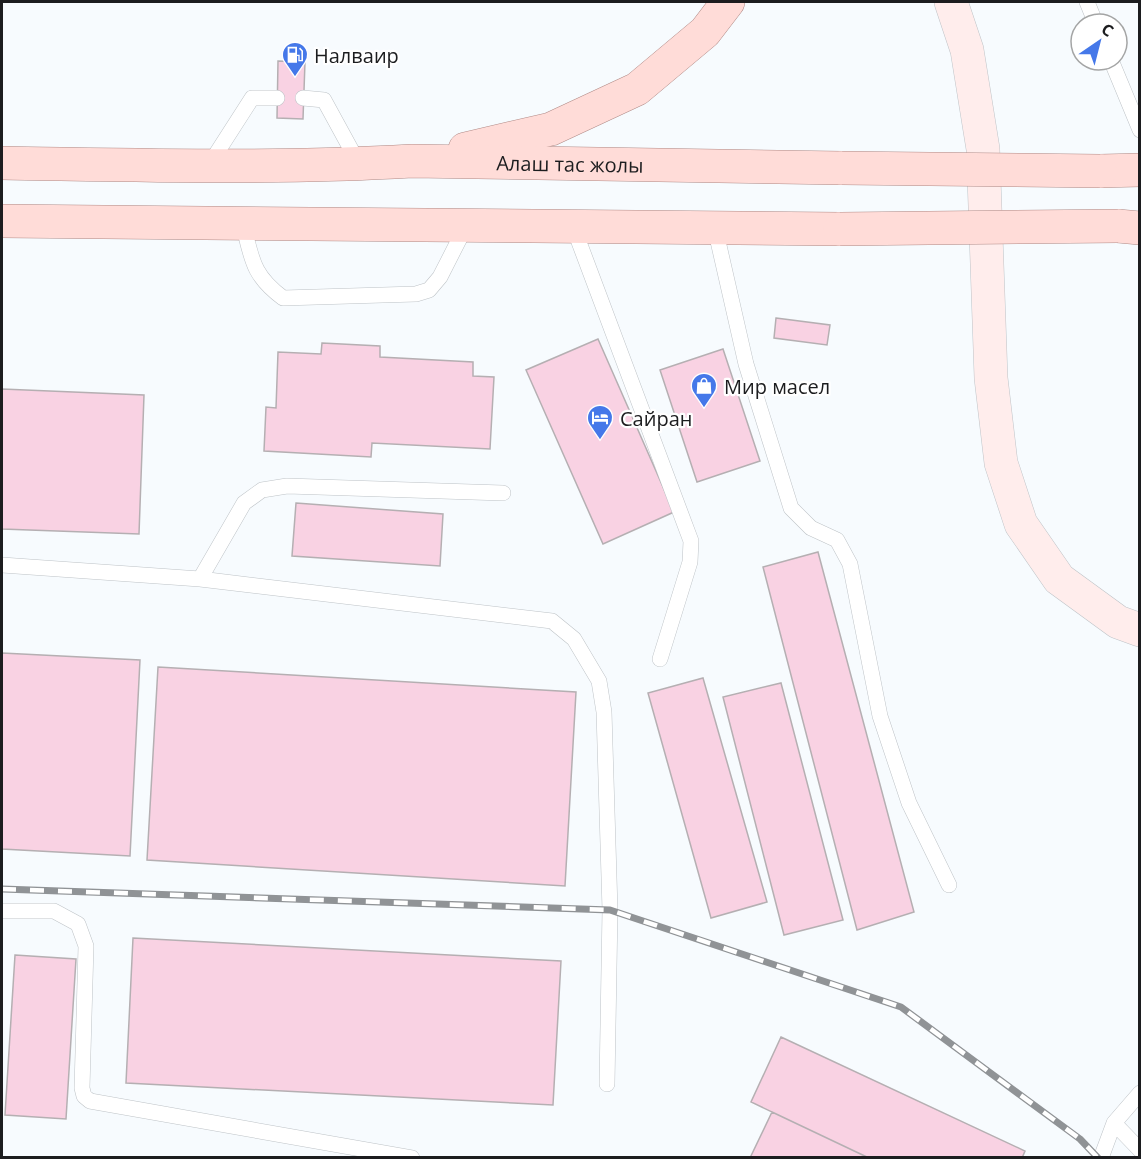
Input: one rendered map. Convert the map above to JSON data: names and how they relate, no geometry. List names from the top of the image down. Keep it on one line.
{"streets":{"main road":["Алаш тас жолы"]},"places":{"fuel station":["Налваир"],"shop":["Мир масел"],"hotel":["Сайран"]},"north":"top right"}
